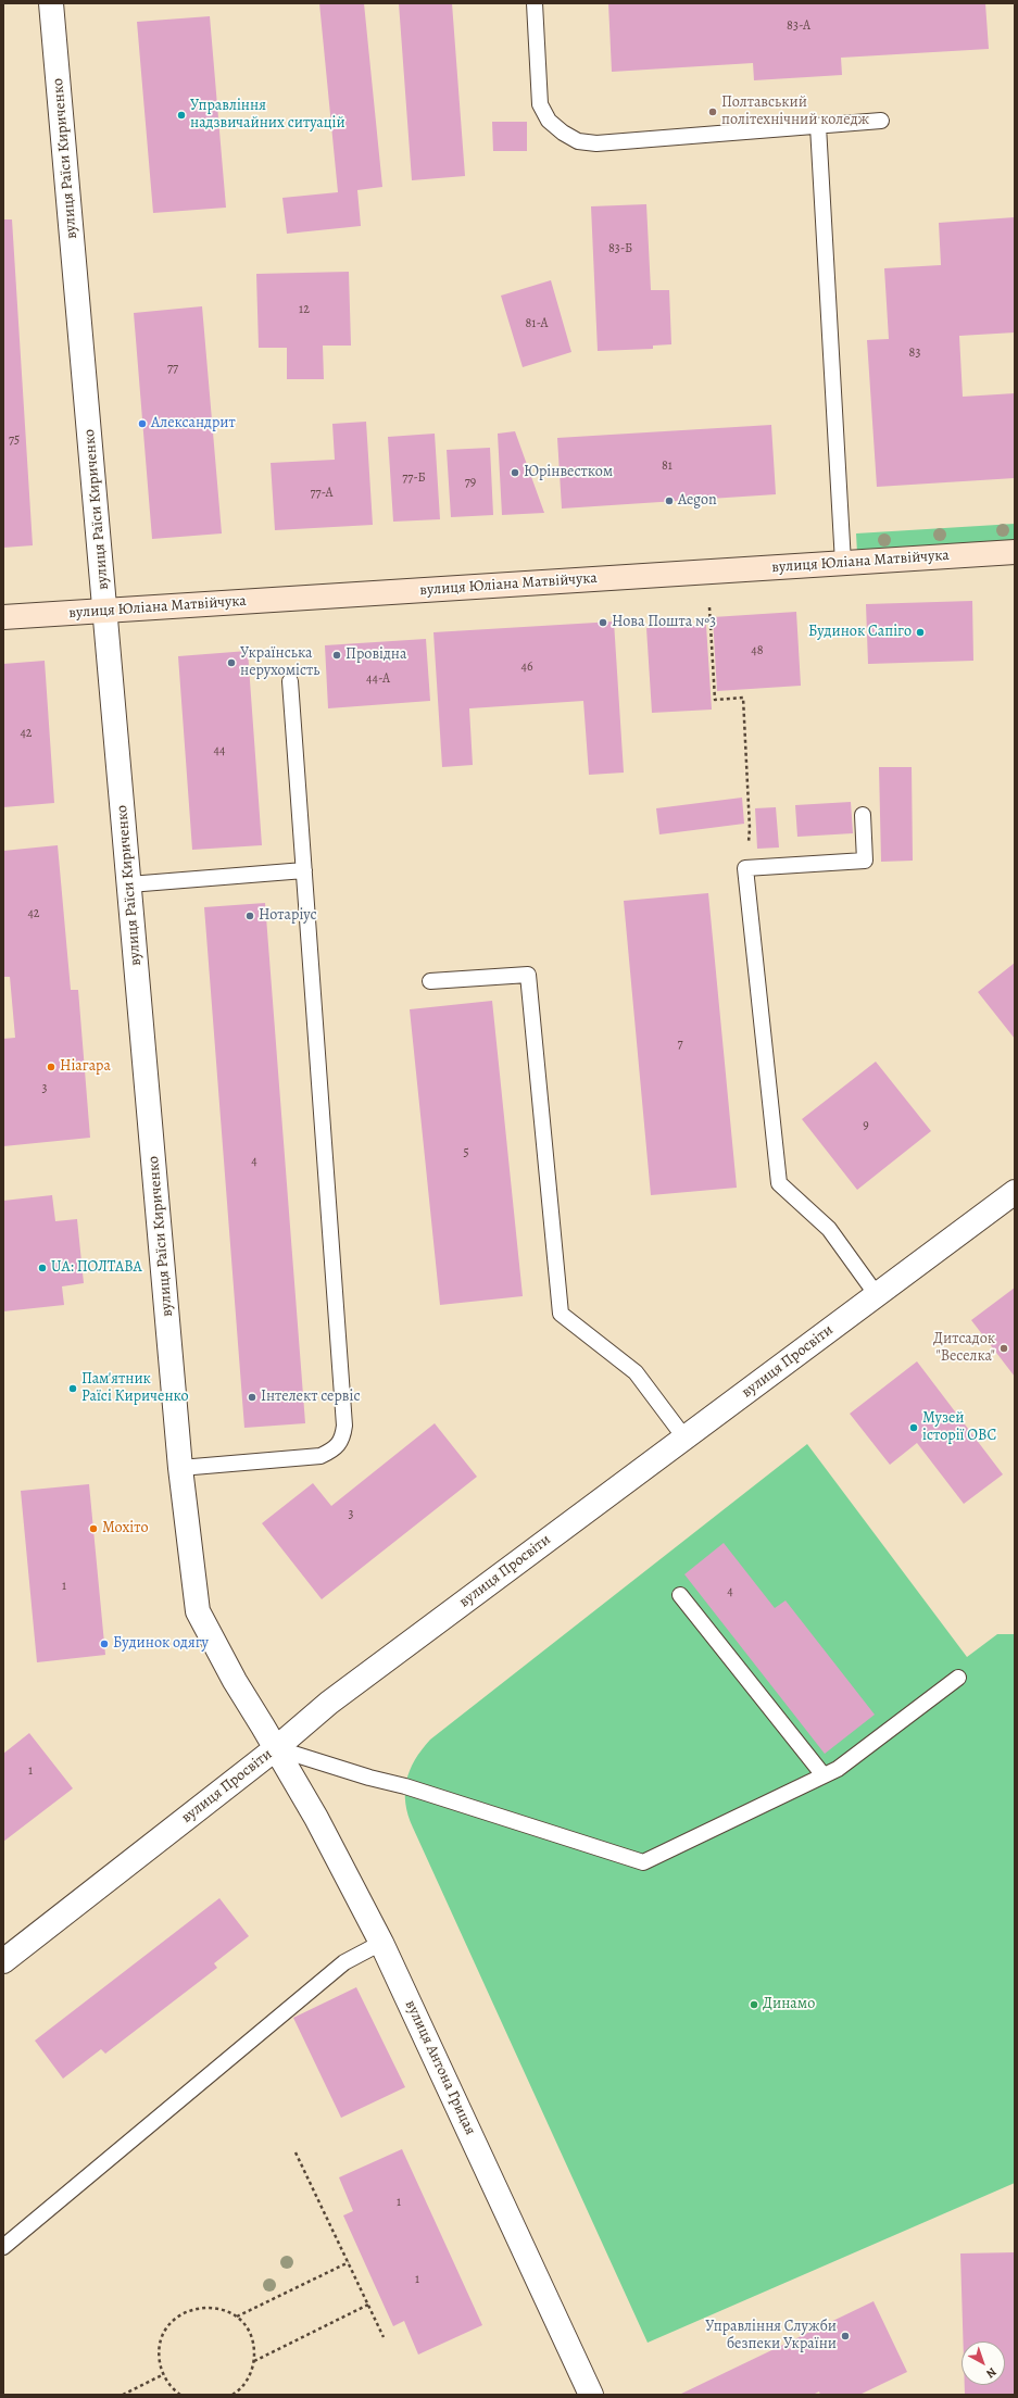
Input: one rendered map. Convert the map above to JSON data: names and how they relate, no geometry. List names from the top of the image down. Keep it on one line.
{"streets":{"street":["вулиця Раїси Кириченко","вулиця Юліана Матвійчука","вулиця Просвіти","вулиця Антона Грицая"]},"crossings":[["вулиця Раїси Кириченко","вулиця Юліана Матвійчука"],["вулиця Раїси Кириченко","вулиця Просвіти"],["вулиця Раїси Кириченко","вулиця Антона Грицая"],["вулиця Просвіти","вулиця Антона Грицая"]],"places":["Полтавський політехнічний коледж","Управління надзвичайних ситуацій","Александрит","Юрінвестком","Aegon","Нова Пошта №3","Будинок Сапіго","Провідна","Українська нерухомість","Нотаріус","Ніагара","UA: ПОЛТАВА","Дитсадок \"Веселка\"","Пам'ятник Раїсі Кириченко","Інтелект сервіс","Музей історії ОВС","Мохіто","Будинок одягу","Динамо","Управління Служби безпеки України"],"house_numbers":["83-А","83-Б","12","81-А","83","77","75","81","77-Б","79","77-А","48","46","44-А","42","44","42","7","3","9","5","4","3","1","4","1","1","1"],"north":"bottom right"}
